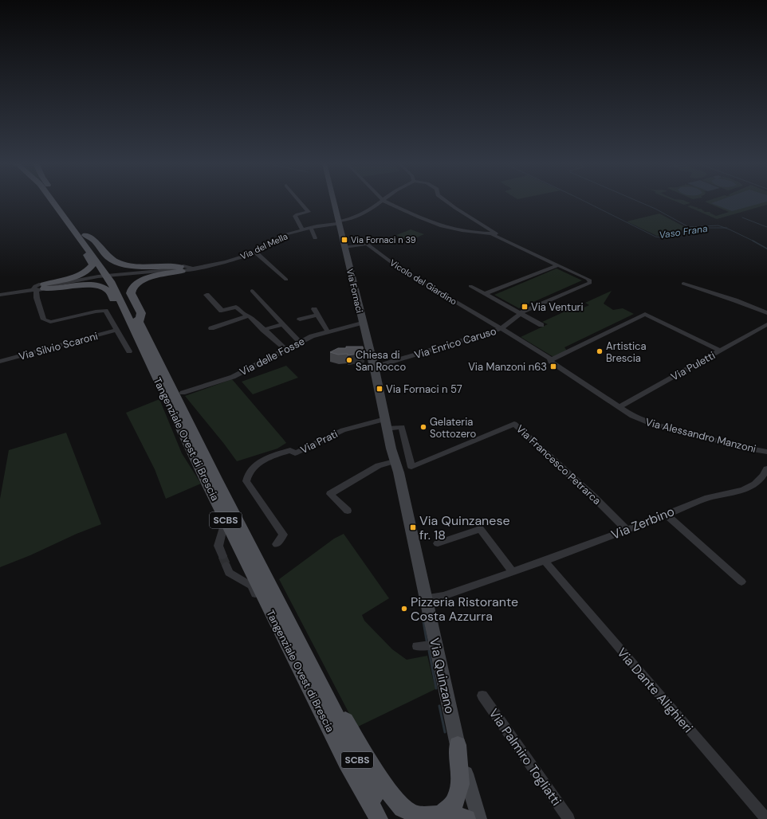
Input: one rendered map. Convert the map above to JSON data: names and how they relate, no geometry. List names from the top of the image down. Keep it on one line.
{"streets":{"main road":["Tangenziale Ovest di Brescia","SCBS"],"street":["Via del Mella","Vicolo del Giardino","Via Fornaci","Via Enrico Caruso","Via Silvio Scaroni","Via delle Fosse","Via Puletti","Via Alessandro Manzoni","Via Prati","Via Francesco Petrarca","Via Zerbino","Via Quinzano","Via Dante Alighieri","Via Palmiro Togliatti"]},"crossings":[["Via del Mella","Via Fornaci"],["Vicolo del Giardino","Via Fornaci"],["Vicolo del Giardino","Via Enrico Caruso"],["Vicolo del Giardino","Via Alessandro Manzoni"],["Via Fornaci","Via Enrico Caruso"],["Via Fornaci","Via delle Fosse"],["Via Fornaci","Via Prati"],["Via Fornaci","Via Francesco Petrarca"],["Via Fornaci","Via Quinzano"],["Via Puletti","Via Alessandro Manzoni"],["Via Prati","Via Francesco Petrarca"],["Via Prati","Via Quinzano"],["Via Francesco Petrarca","Via Zerbino"],["Via Francesco Petrarca","Via Quinzano"],["Via Zerbino","Via Quinzano"],["Via Zerbino","Via Dante Alighieri"]],"water":["Vaso Frana"],"places":{"transit":["Via Fornaci n 39","Via Venturi","Via Manzoni n63","Via Fornaci n 57","Via Quinzanese fr. 18"],"other":["Artistica Brescia","Chiesa di San Rocco","Gelateria Sottozero","Pizzeria Ristorante Costa Azzurra"]}}
